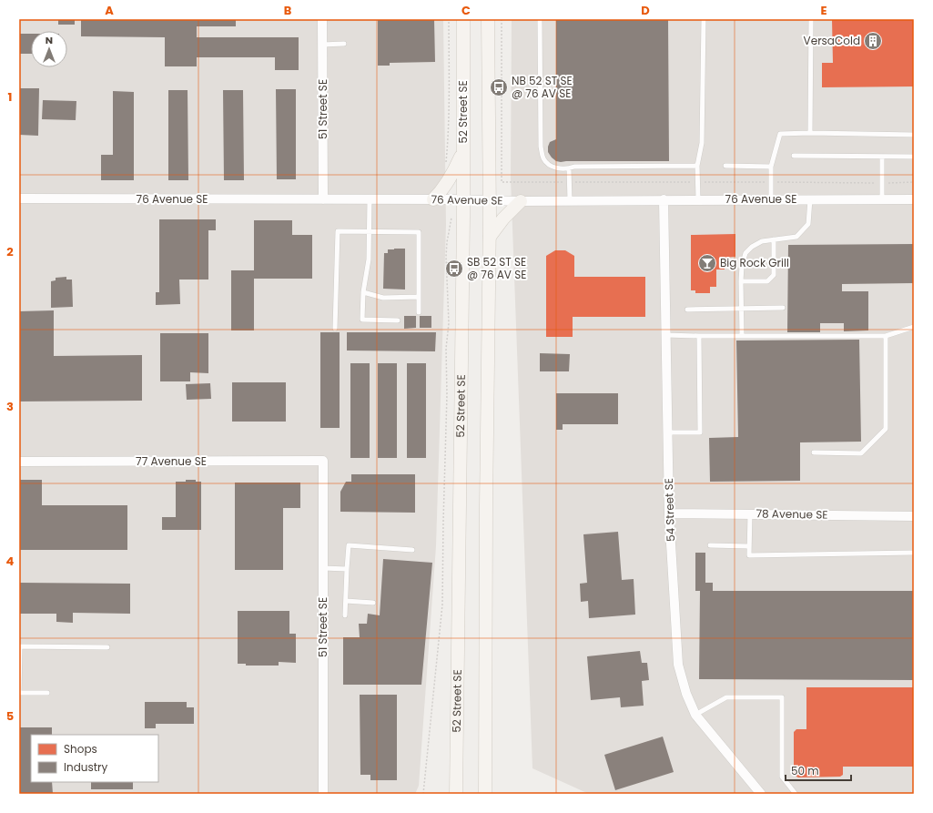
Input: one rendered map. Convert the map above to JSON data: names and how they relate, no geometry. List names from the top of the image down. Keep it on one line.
{"streets":{"main road":["52 Street SE"],"street":["51 Street SE","76 Avenue SE","77 Avenue SE","54 Street SE","78 Avenue SE"]},"crossings":[["51 Street SE","76 Avenue SE"],["51 Street SE","77 Avenue SE"],["52 Street SE","76 Avenue SE"],["76 Avenue SE","54 Street SE"],["54 Street SE","78 Avenue SE"]],"places":{"building":["VersaCold"],"bus stop":["NB 52 ST SE @ 76 AV SE","SB 52 ST SE @ 76 AV SE"],"bar":["Big Rock Grill"]},"legend":["Shops","Industry"],"scale_bar":"50 m","north":"top","grid":{"columns":["A","B","C","D","E"],"rows":["1","2","3","4","5"]}}
